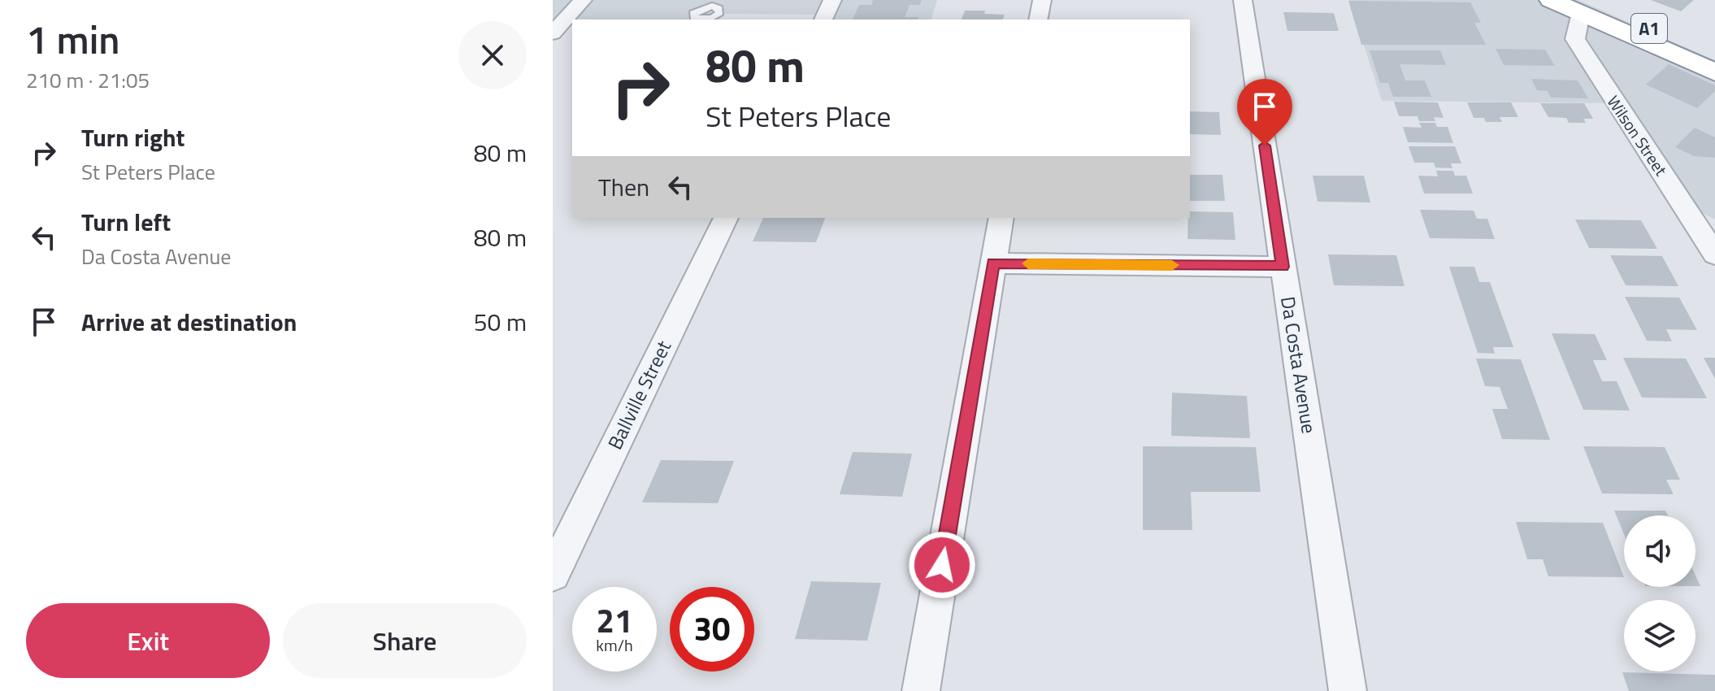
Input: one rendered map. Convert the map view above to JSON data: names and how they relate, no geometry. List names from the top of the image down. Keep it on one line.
{"streets":{"highway":["A1"],"street":["Wilson Street","Da Costa Avenue","Ballville Street"]},"crossings":[["A1","Wilson Street"]],"page":{"heading":["1 min","210 m · 21:05"],"turn":["80 m","St Peters Place"],"list":[{"name":"Turn right","note":"St Peters Place","value":"80 m"},{"name":"Turn left","note":"Da Costa Avenue","value":"80 m"},{"name":"Arrive at destination","value":"50 m"}],"then":"Then","speed":"21 km/h","limit":"30","buttons":["Exit","Share"]}}
